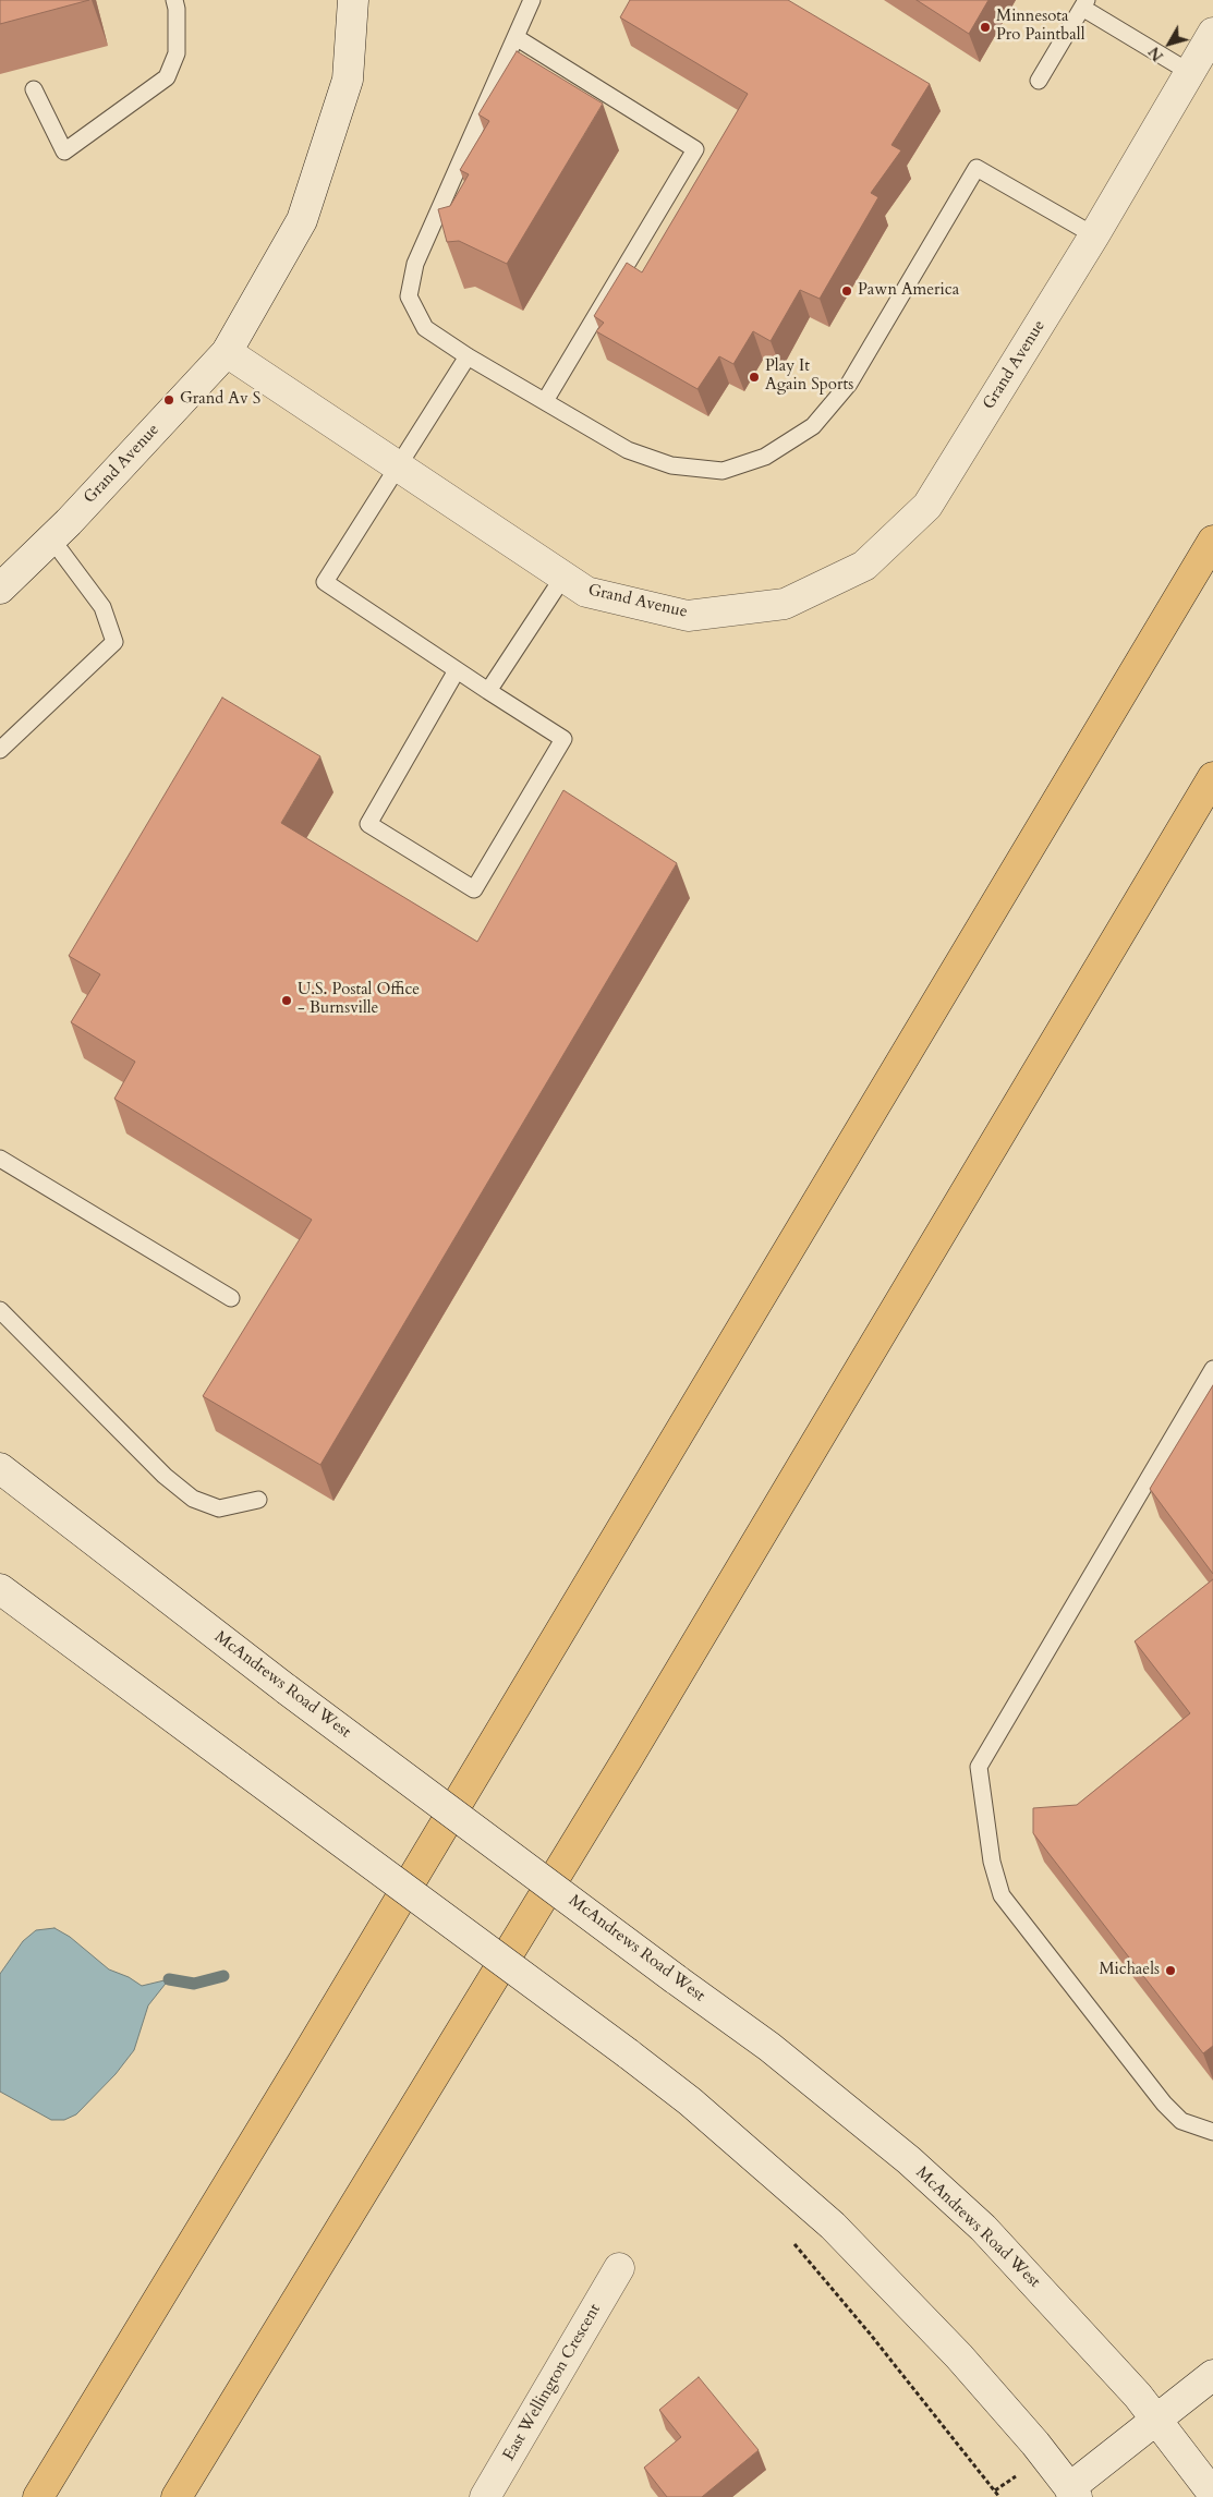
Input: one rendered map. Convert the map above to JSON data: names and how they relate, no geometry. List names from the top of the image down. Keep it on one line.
{"streets":{"main road":["Grand Avenue","McAndrews Road West","East Wellington Crescent"]},"places":["Minnesota Pro Paintball","Pawn America","Play It Again Sports","Grand Av S","U.S. Postal Office - Burnsville","Michaels"],"north":"bottom left"}
